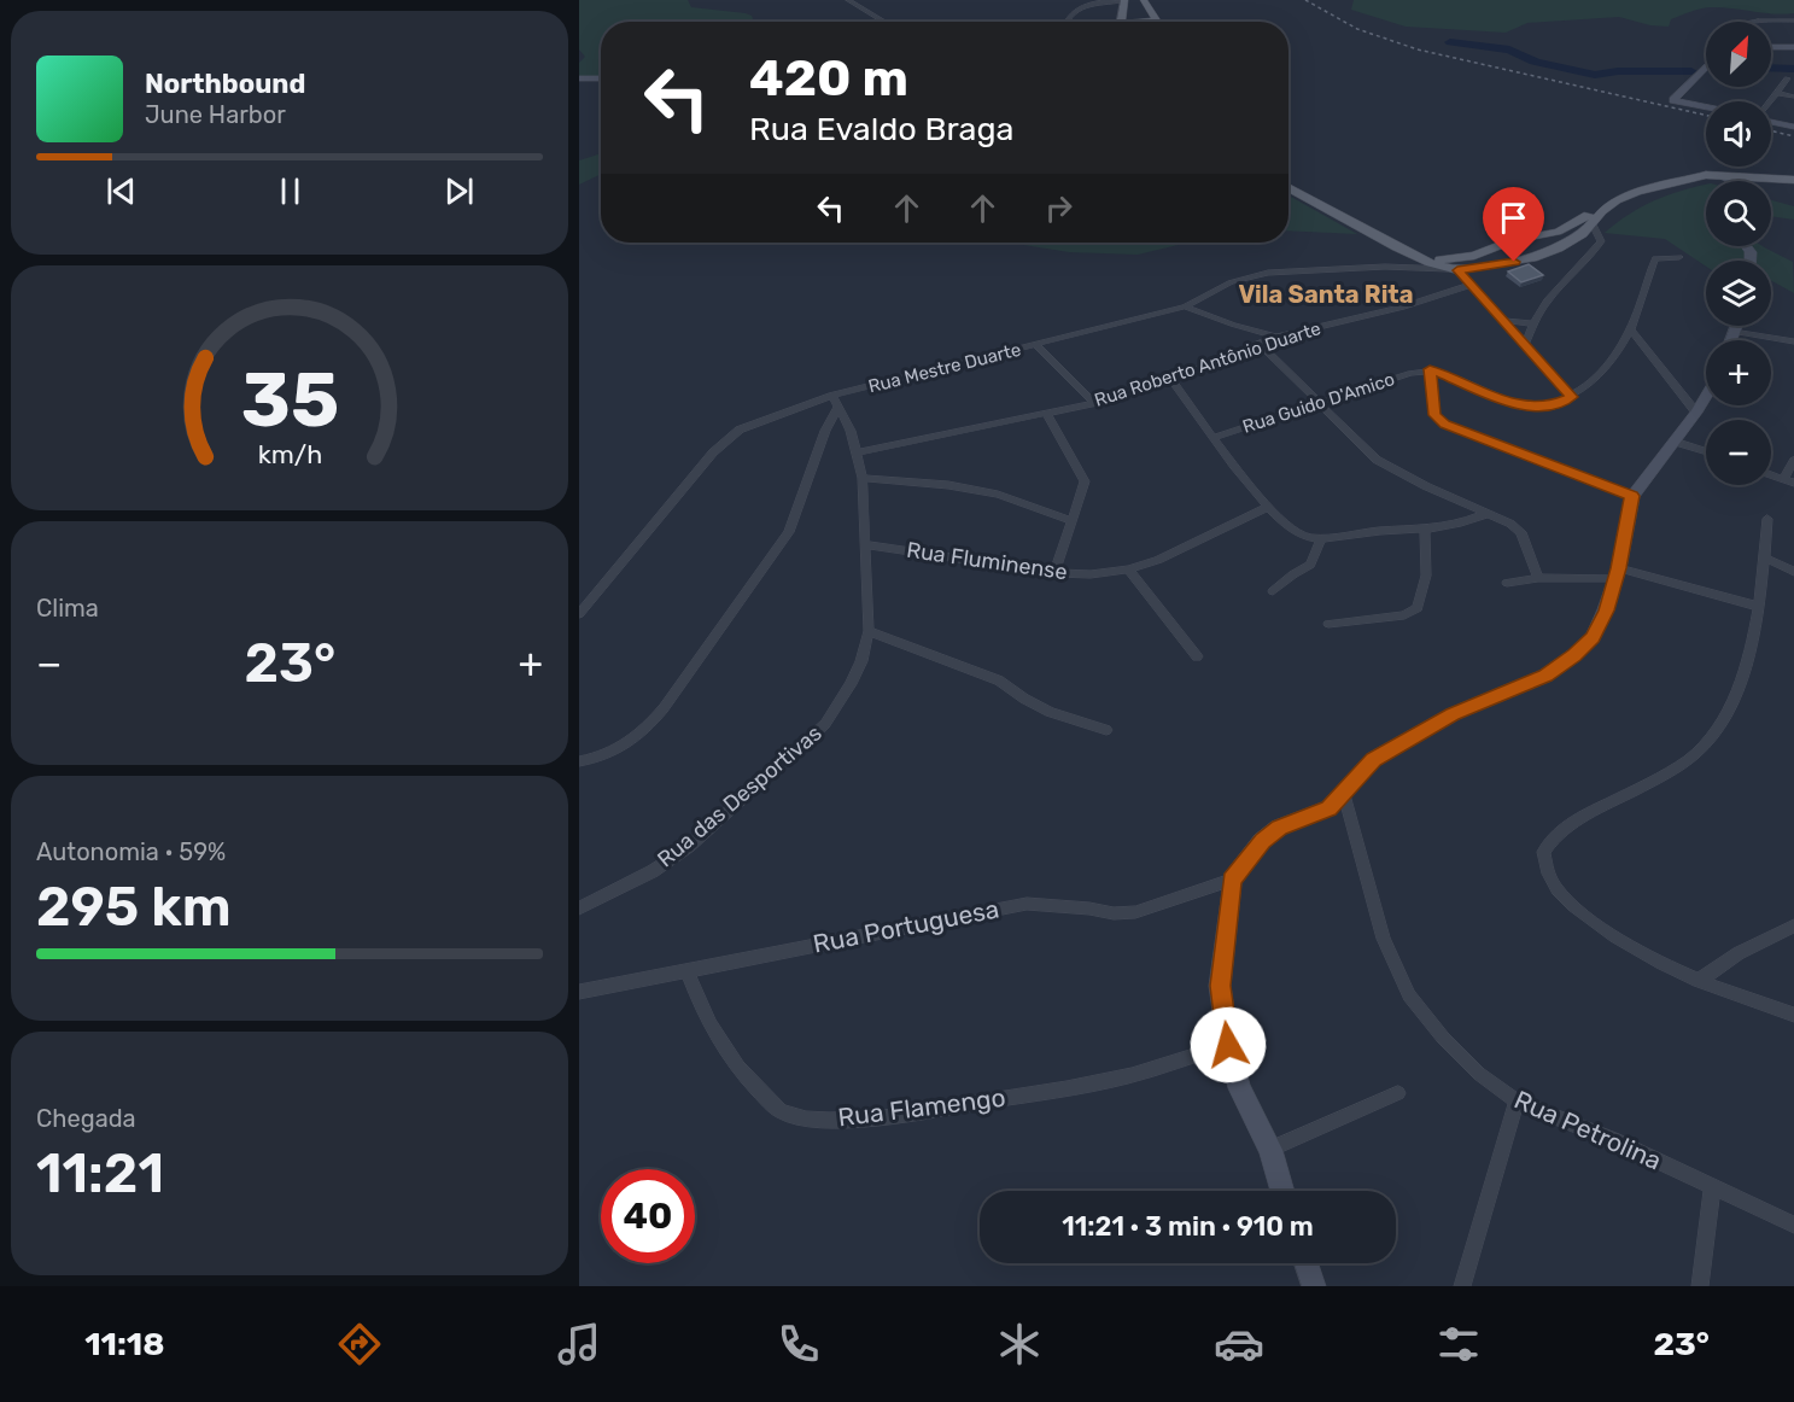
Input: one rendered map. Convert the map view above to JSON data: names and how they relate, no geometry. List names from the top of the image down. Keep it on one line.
{"streets":{"street":["Rua Roberto Antônio Duarte","Rua Mestre Duarte","Rua Guido D'Amico","Rua Fluminense","Rua das Desportivas","Rua Portuguesa","Rua Flamengo","Rua Petrolina"]},"crossings":[["Rua Roberto Antônio Duarte","Rua das Desportivas"],["Rua Mestre Duarte","Rua das Desportivas"],["Rua Fluminense","Rua das Desportivas"],["Rua Portuguesa","Rua Flamengo"]],"districts":["Vila Santa Rita"],"north":"top right","page":{"map_buttons":["+","−"],"turn":["420 m","Rua Evaldo Braga"],"song":["Northbound","June Harbor"],"tile":["Clima",["Autonomia · 59%","295 km"],["Chegada","11:21"]],"heat":["−","23°","+"],"limit":"40","trip":"11:21 · 3 min · 910 m","tabs":["11:18","23°"],"gauge":["35","km/h"]}}
